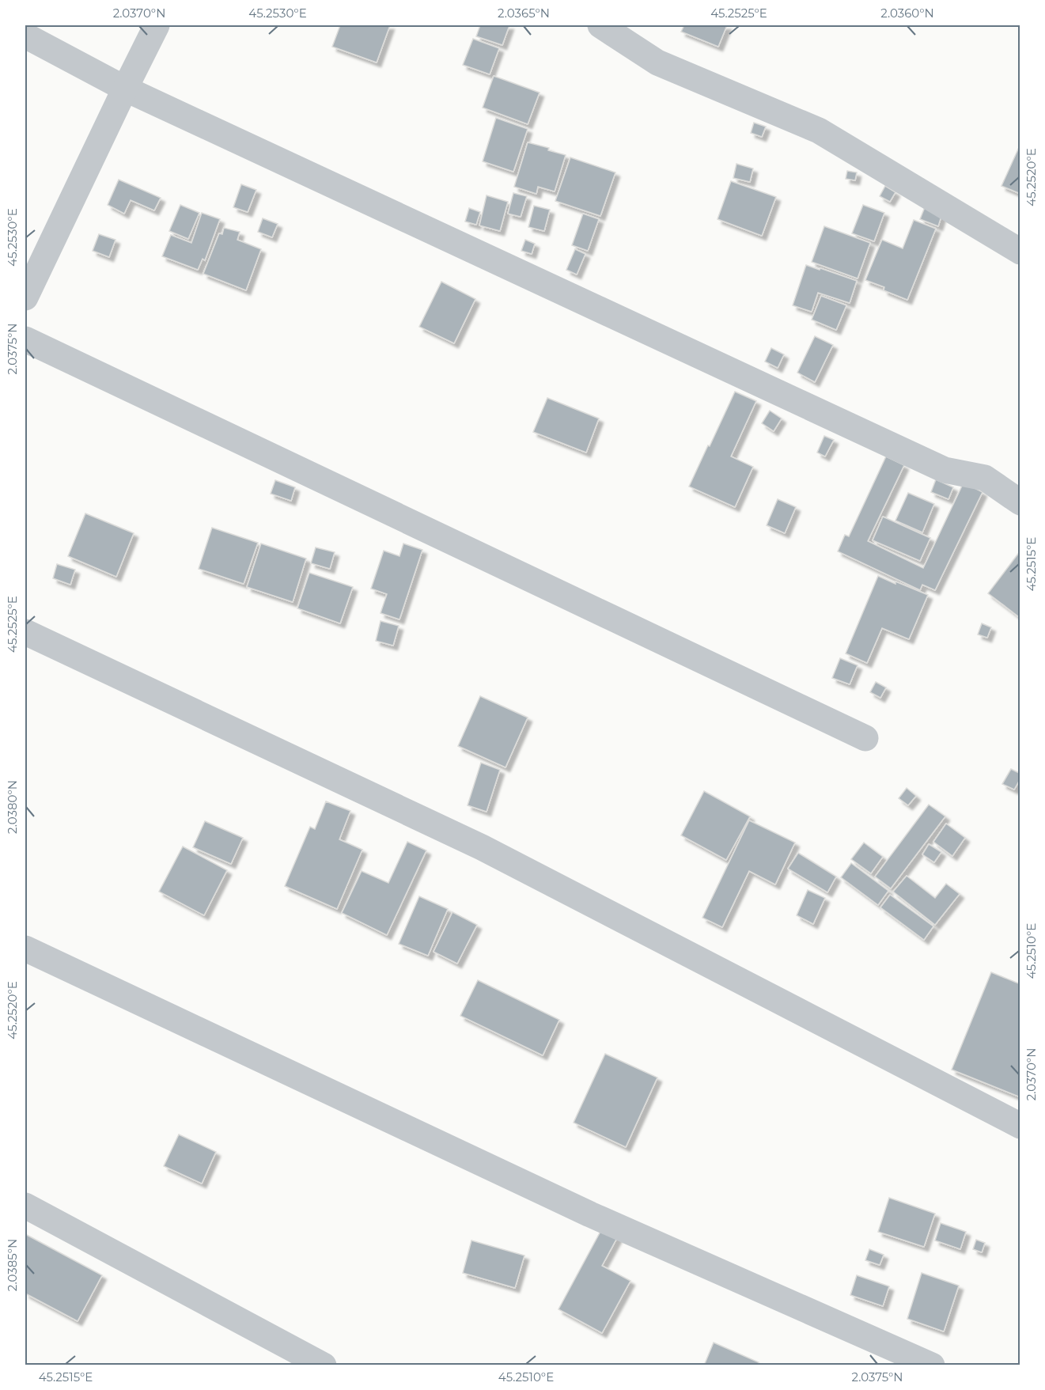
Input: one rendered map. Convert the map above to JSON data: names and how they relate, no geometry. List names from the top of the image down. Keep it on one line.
{"coordinates":["2.0370°N","45.2530°E","2.0365°N","45.2525°E","2.0360°N","45.2520°E","2.0375°N","45.2515°E","2.0380°N","45.2510°E","2.0385°N"]}
